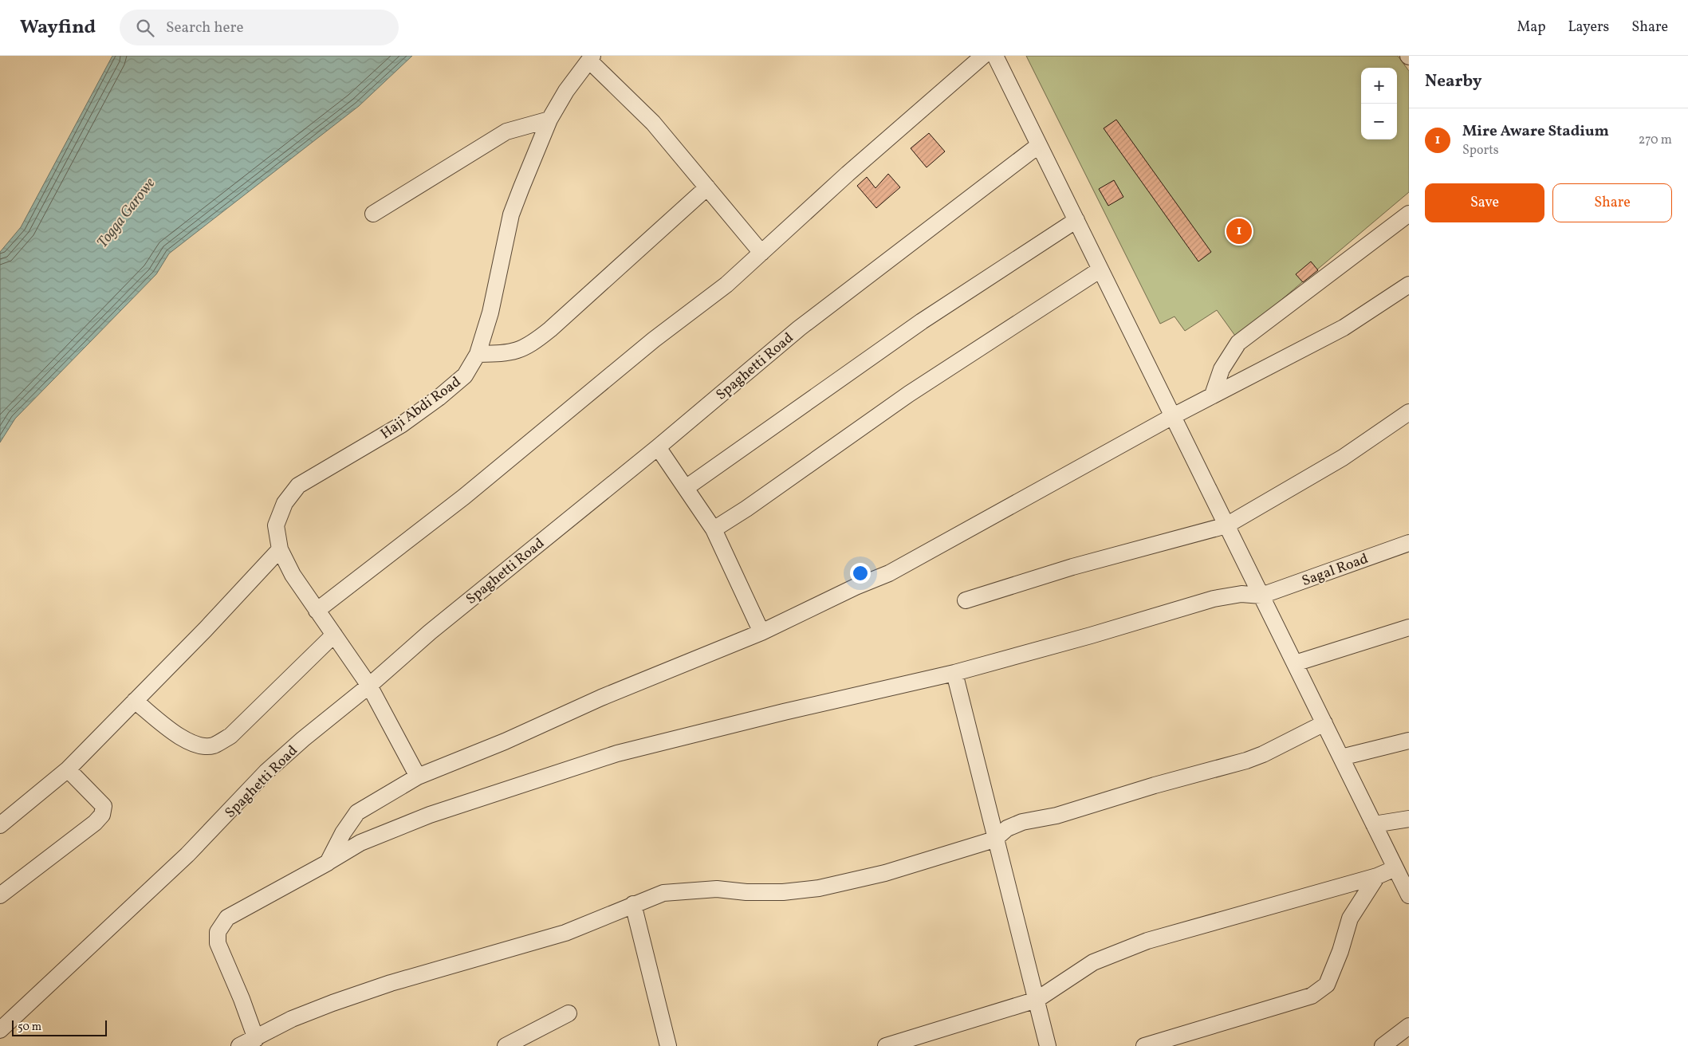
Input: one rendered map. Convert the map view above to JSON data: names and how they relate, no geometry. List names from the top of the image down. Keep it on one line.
{"streets":{"street":["Spaghetti Road","Haji Abdi Road","Sagal Road"]},"crossings":[["Spaghetti Road","Haji Abdi Road"]],"water":["Togga Garowe"],"scale_bar":"50 m","page":{"header":"Wayfind","search":"Search here","nav":["Map","Layers","Share"],"heading":"Nearby","map_buttons":["+","−"],"list":[{"mark":"1","name":"Mire Aware Stadium","note":"Sports","value":"270 m"}],"buttons":["Save","Share"],"pins":"1","scale":"50 m"}}
